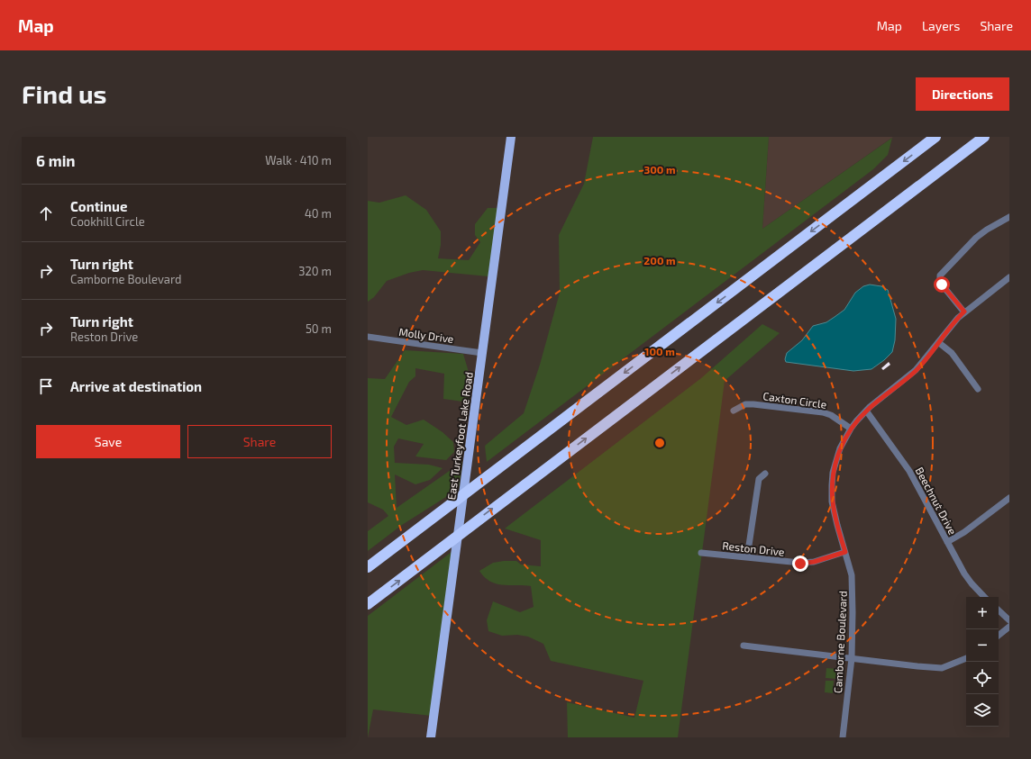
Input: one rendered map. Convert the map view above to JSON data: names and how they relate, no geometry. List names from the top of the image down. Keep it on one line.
{"streets":{"main road":["East Turkeyfoot Lake Road"],"street":["Molly Drive","Caxton Circle","Beechnut Drive","Reston Drive","Camborne Boulevard"]},"crossings":[["Molly Drive","East Turkeyfoot Lake Road"],["Caxton Circle","Camborne Boulevard"],["Beechnut Drive","Camborne Boulevard"],["Reston Drive","Camborne Boulevard"]],"page":{"header":"Map","nav":["Map","Layers","Share"],"buttons":["Directions",["Save","Share"]],"title":"Find us","heading":["6 min","Walk · 410 m"],"list":[["Continue","Cookhill Circle","40 m"],["Turn right","Camborne Boulevard","320 m"],["Turn right","Reston Drive","50 m"],"Arrive at destination"],"map_buttons":["+","−"]},"rings":["300 m","200 m","100 m"]}
